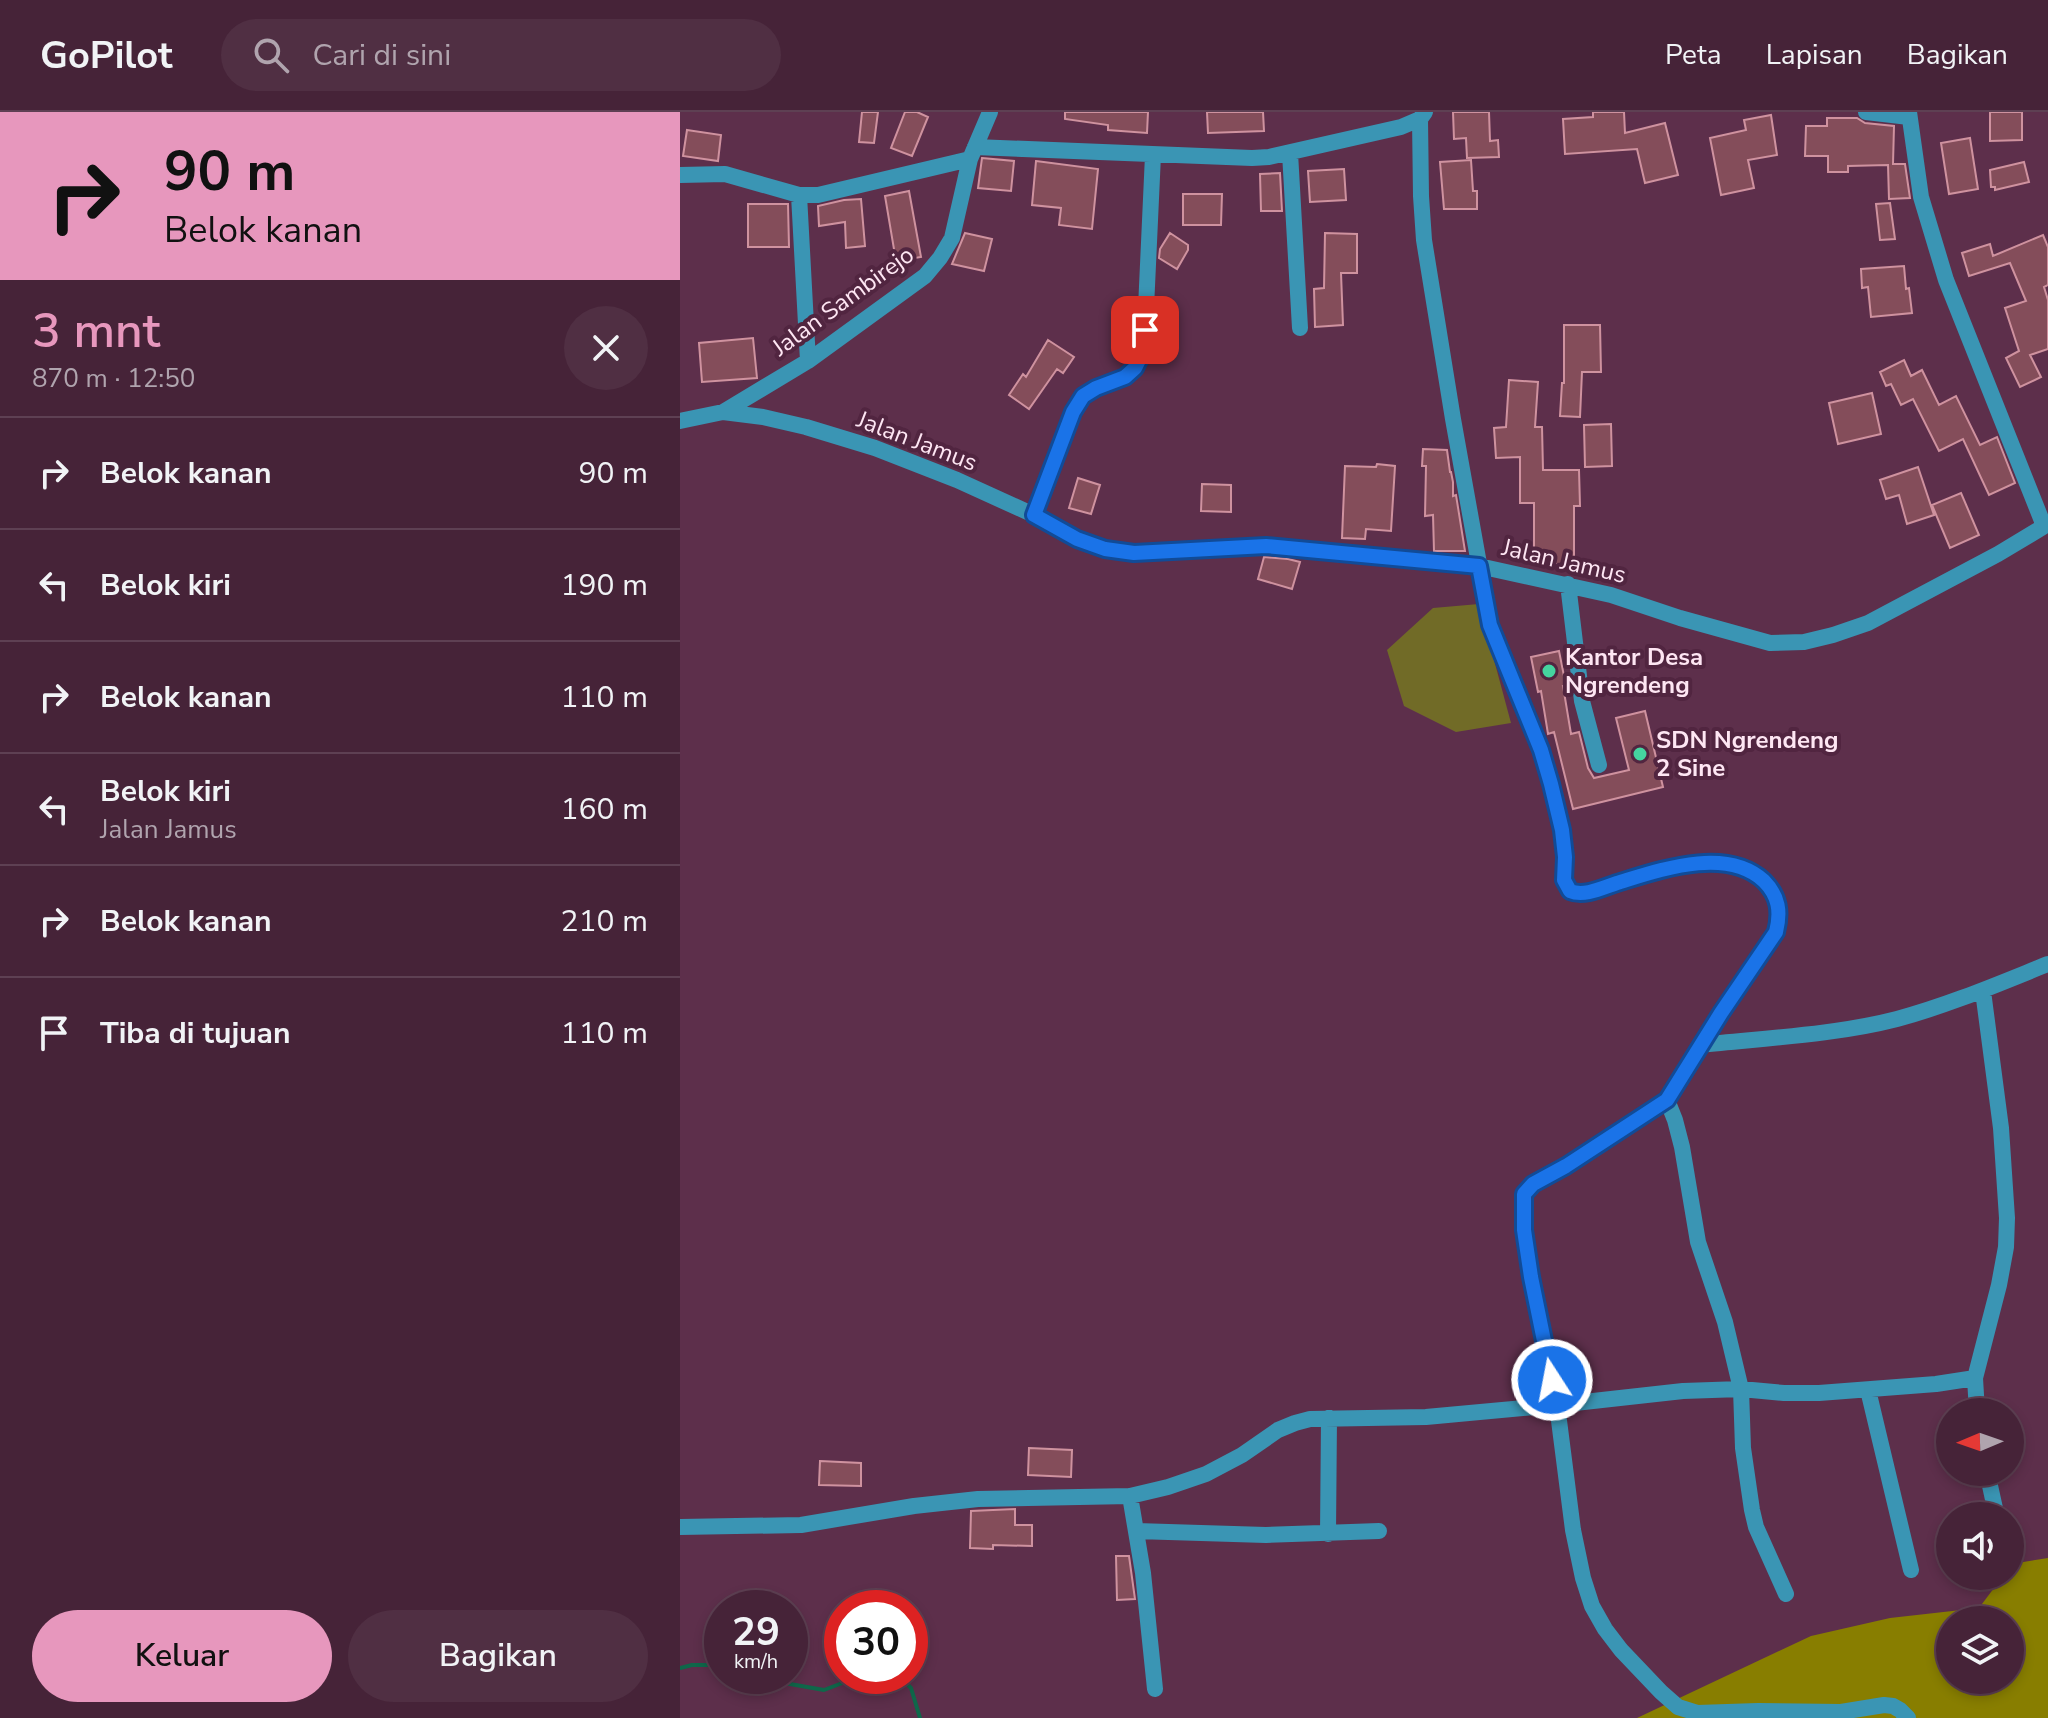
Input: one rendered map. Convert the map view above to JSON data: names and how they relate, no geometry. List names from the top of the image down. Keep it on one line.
{"streets":{"street":["Jalan Sambirejo","Jalan Jamus"]},"crossings":[["Jalan Sambirejo","Jalan Jamus"]],"places":["Kantor Desa Ngrendeng","SDN Ngrendeng 2 Sine"],"north":"left","page":{"header":"GoPilot","search":"Cari di sini","nav":["Peta","Lapisan","Bagikan"],"turn":["90 m","Belok kanan"],"heading":["3 mnt","870 m · 12:50"],"list":[{"name":"Belok kanan","value":"90 m"},{"name":"Belok kiri","value":"190 m"},{"name":"Belok kanan","value":"110 m"},{"name":"Belok kiri","note":"Jalan Jamus","value":"160 m"},{"name":"Belok kanan","value":"210 m"},{"name":"Tiba di tujuan","value":"110 m"}],"speed":"29 km/h","limit":"30","buttons":["Keluar","Bagikan"]}}
